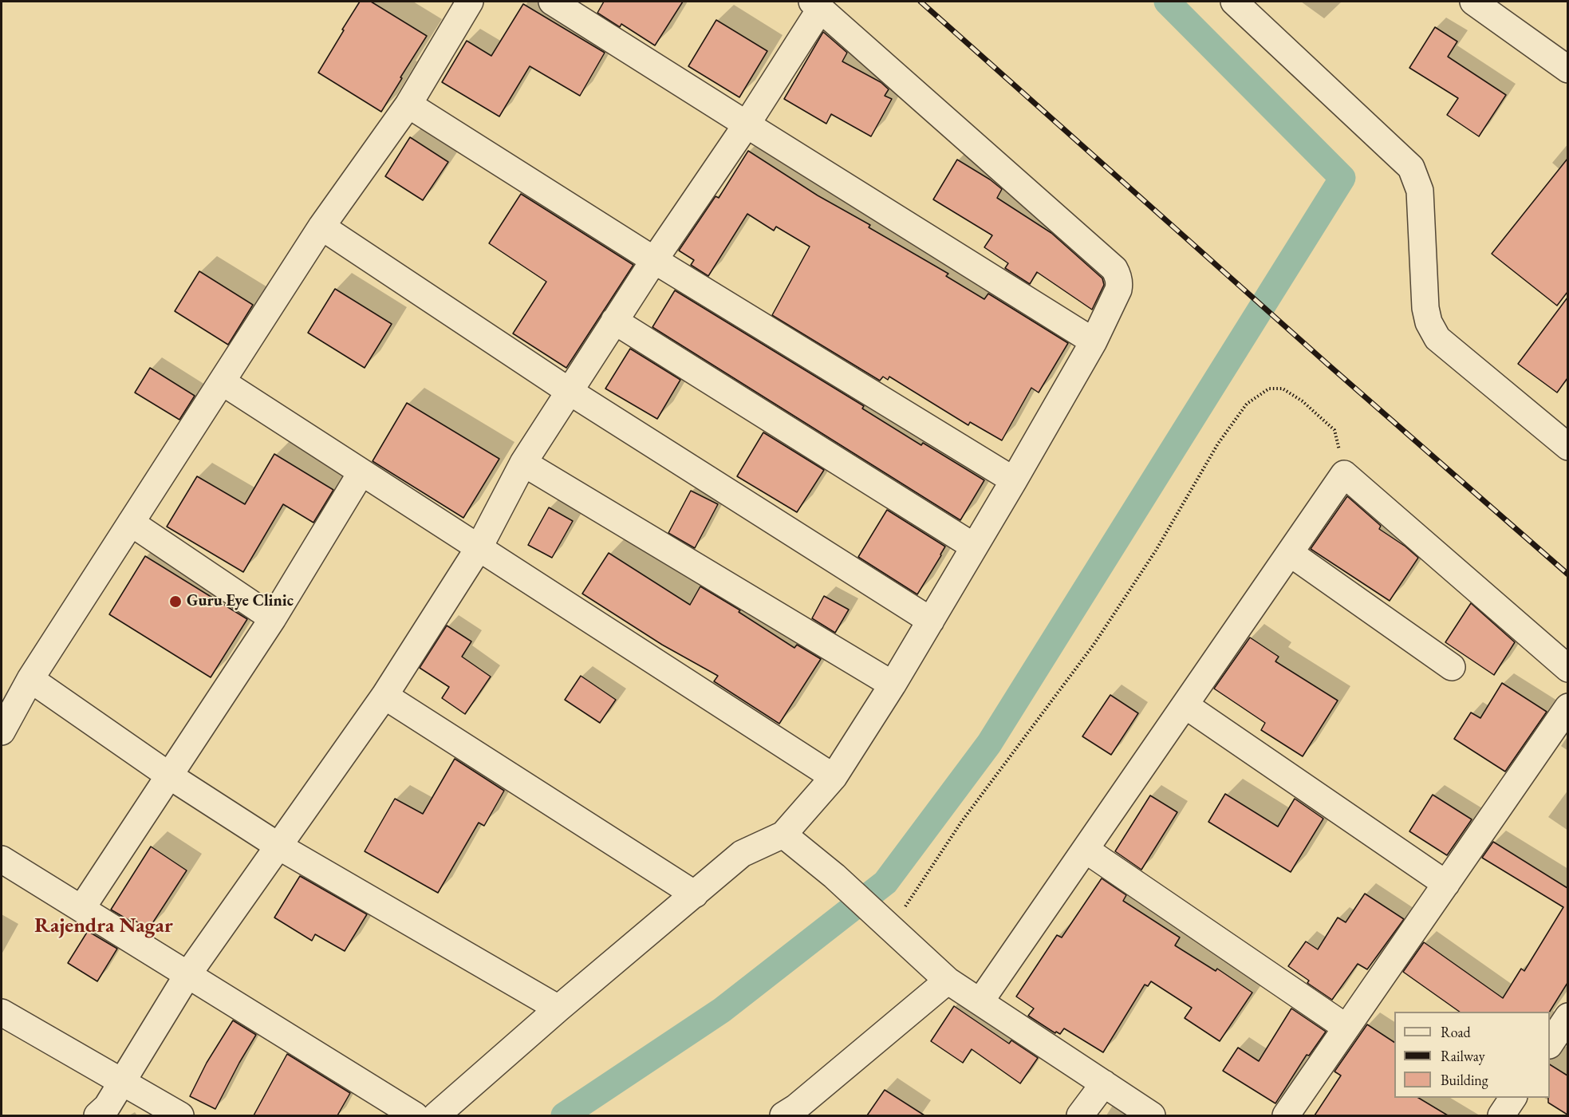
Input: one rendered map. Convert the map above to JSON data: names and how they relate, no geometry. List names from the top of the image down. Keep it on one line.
{"districts":["Rajendra Nagar"],"places":["Guru Eye Clinic"],"legend":["Road","Railway","Building"]}
